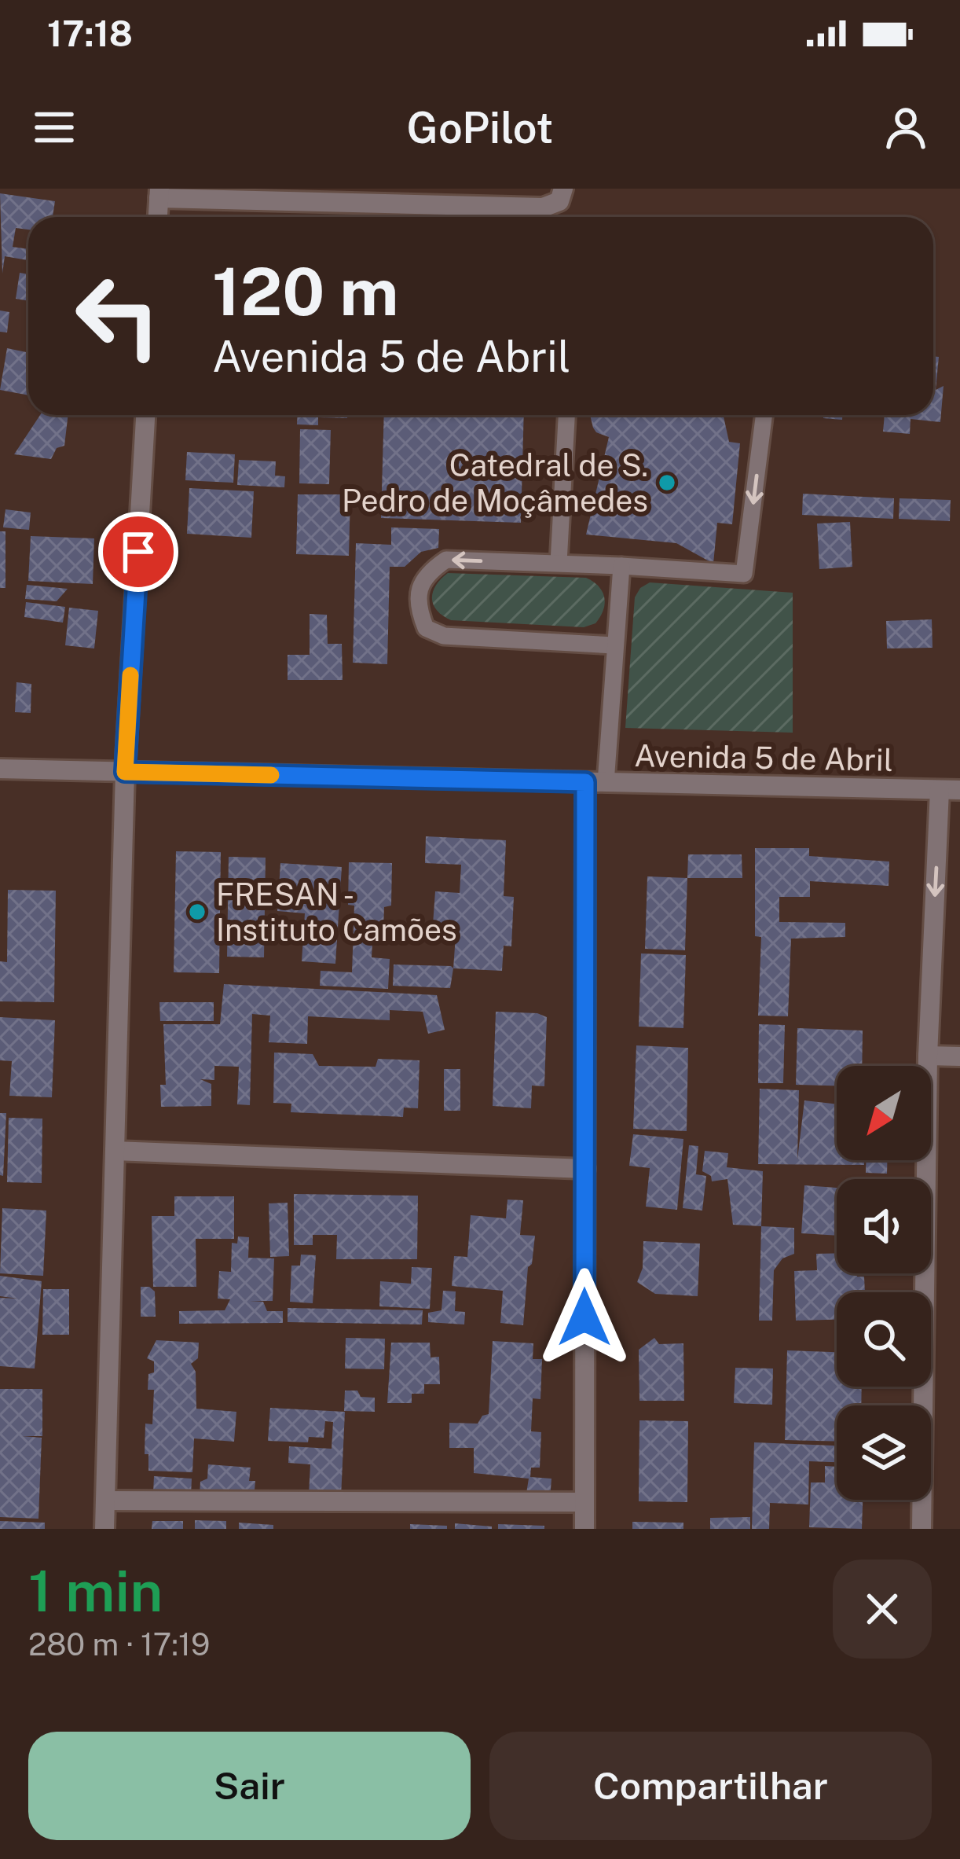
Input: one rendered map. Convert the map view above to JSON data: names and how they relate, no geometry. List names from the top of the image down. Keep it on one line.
{"streets":{"street":["Avenida 5 de Abril"]},"places":["Catedral de S. Pedro de Moçâmedes","FRESAN - Instituto Camões"],"north":"bottom left","page":{"status":"17:18","header":"GoPilot","turn":["120 m","Avenida 5 de Abril"],"heading":["1 min","280 m · 17:19"],"buttons":["Sair","Compartilhar"]}}
